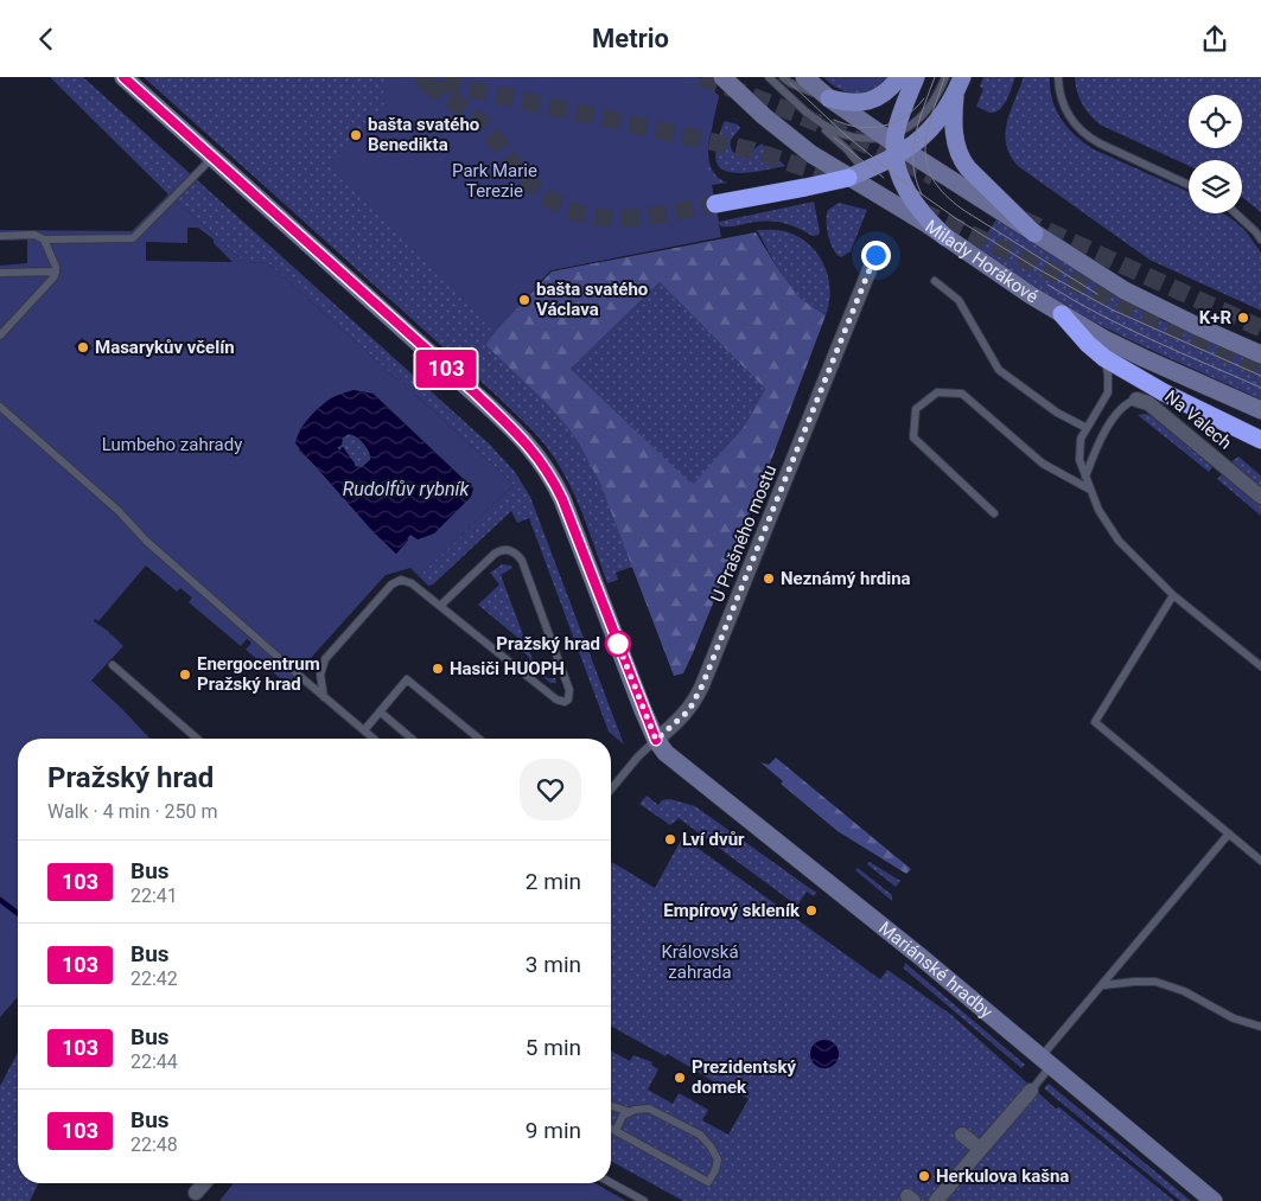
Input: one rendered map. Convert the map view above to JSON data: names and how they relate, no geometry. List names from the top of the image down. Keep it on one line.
{"streets":{"main road":["Milady Horákové","Mariánské hradby"],"street":["Na Valech","U Prašného mostu"]},"crossings":[["U Prašného mostu","Mariánské hradby"]],"water":["Rudolfův rybník"],"parks":["Park Marie Terezie","Lumbeho zahrady","Královská zahrada"],"places":["bašta svatého Benedikta","bašta svatého Václava","K+R","Masarykův včelín","Neznámý hrdina","Pražský hrad","Hasiči HUOPH","Energocentrum Pražský hrad","Lví dvůr","Empírový skleník","Prezidentský domek","Herkulova kašna"],"lines":["bus line 103"],"page":{"header":"Metrio","on_map":"103","heading":["Pražský hrad","Walk · 4 min · 250 m"],"list":[{"mark":"103","name":"Bus","note":"22:41","value":"2 min"},{"mark":"103","name":"Bus","note":"22:42","value":"3 min"},{"mark":"103","name":"Bus","note":"22:44","value":"5 min"},{"mark":"103","name":"Bus","note":"22:48","value":"9 min"}]}}
